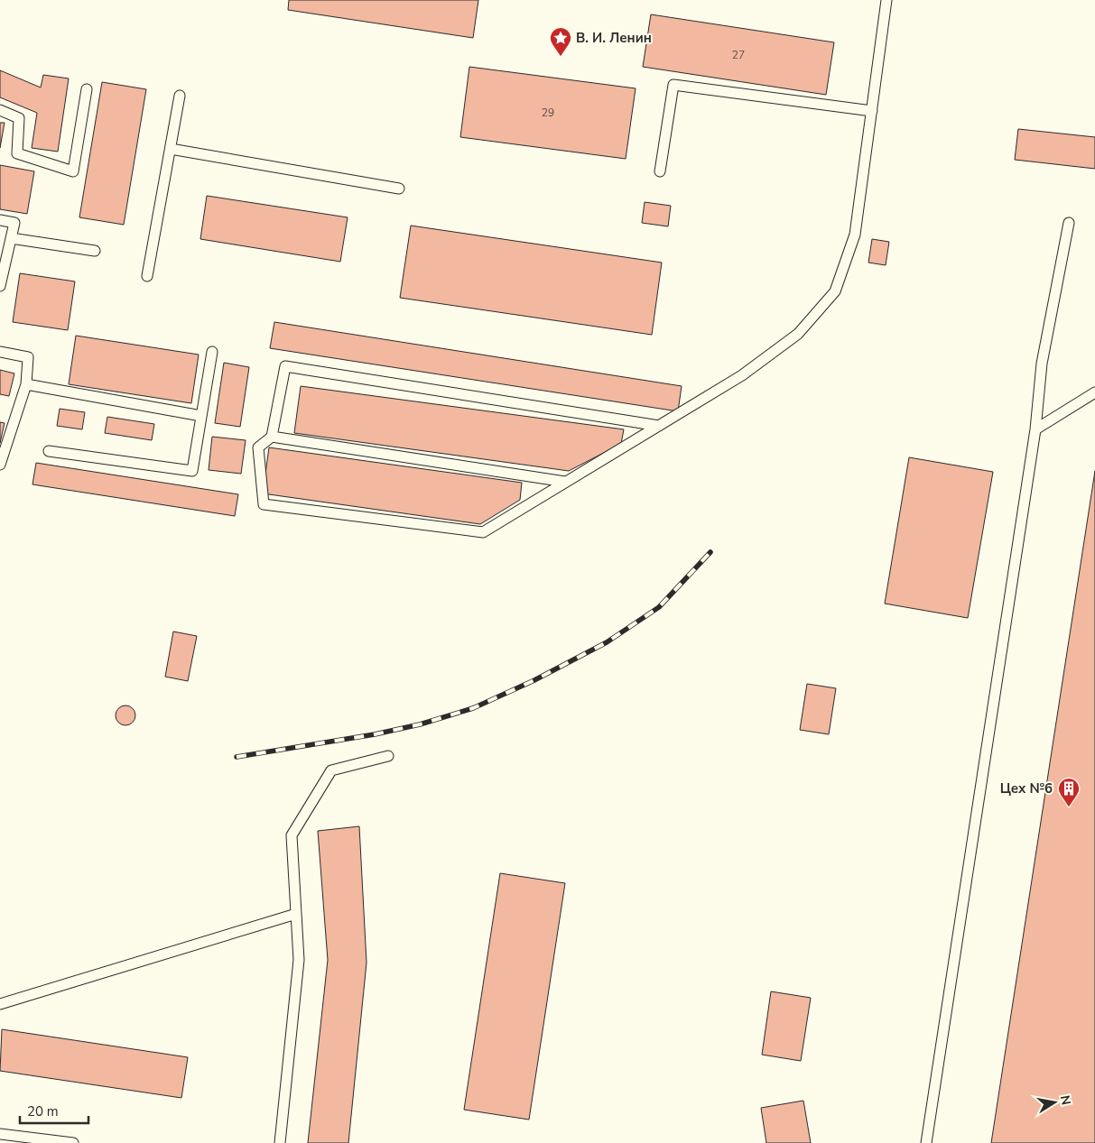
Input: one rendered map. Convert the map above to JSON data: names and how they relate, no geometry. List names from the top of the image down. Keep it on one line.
{"places":{"place":["В. И. Ленин"],"building":["Цех №6"]},"house_numbers":["27","29"],"scale_bar":"20 m","north":"right"}
